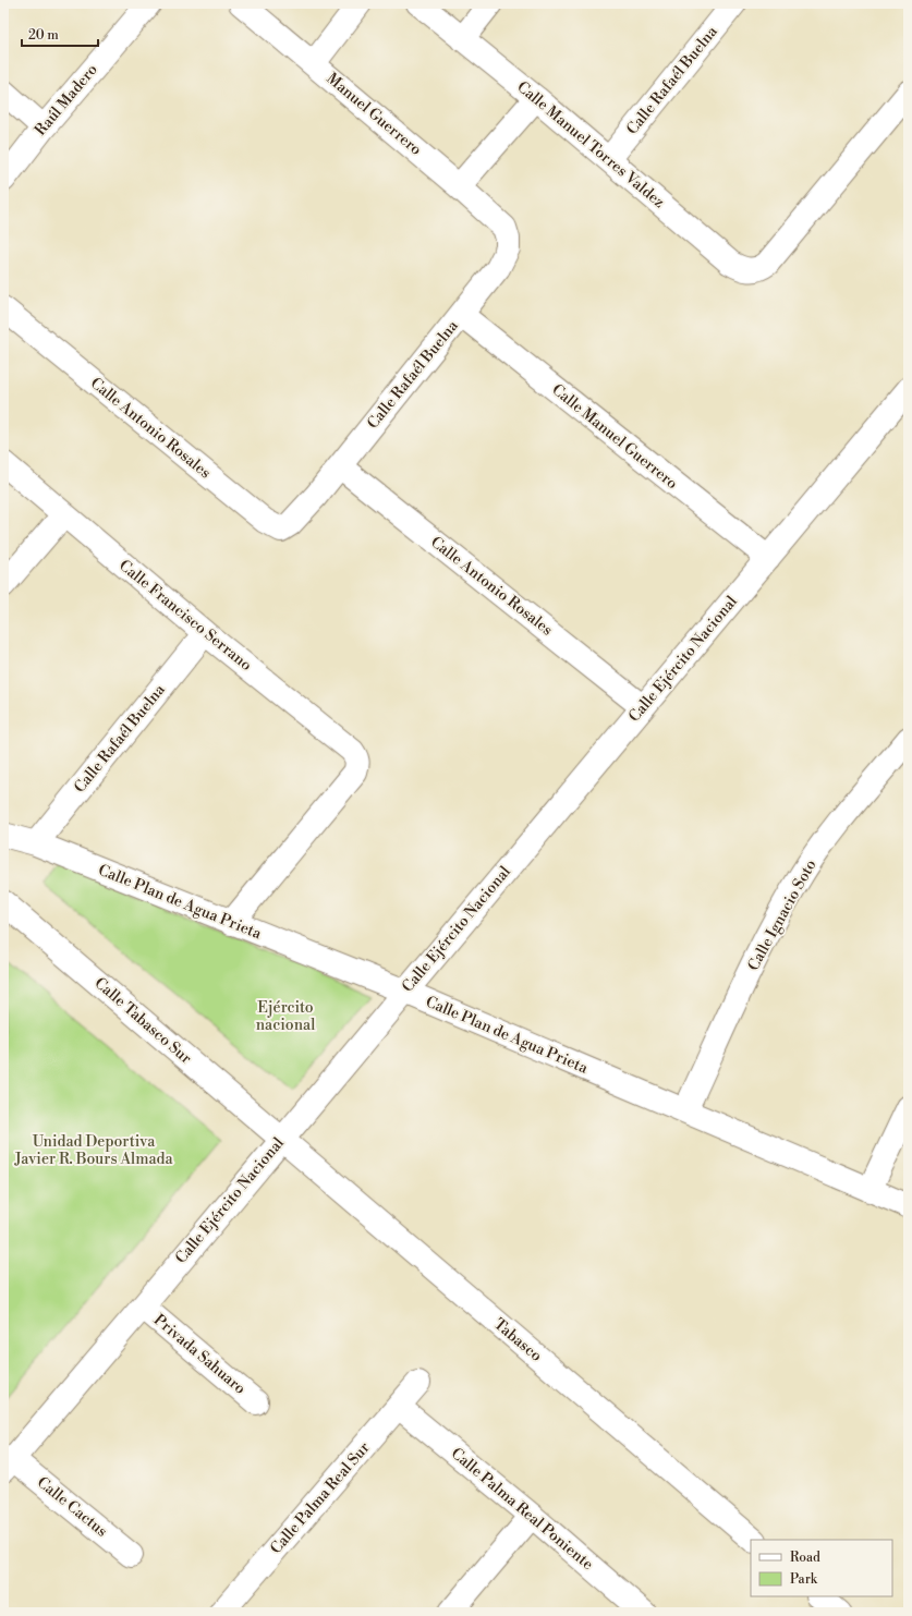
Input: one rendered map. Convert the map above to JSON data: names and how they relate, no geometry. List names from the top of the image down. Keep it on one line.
{"streets":{"street":["Calle Rafaél Buelna","Raúl Madero","Manuel Guerrero","Calle Manuel Torres Valdez","Calle Antonio Rosales","Calle Manuel Guerrero","Calle Francisco Serrano","Calle Ejército Nacional","Calle Plan de Agua Prieta","Calle Ignacio Soto","Calle Tabasco Sur","Tabasco","Privada Sahuaro","Calle Palma Real Sur","Calle Cactus","Calle Palma Real Poniente"]},"crossings":[["Calle Rafaél Buelna","Manuel Guerrero"],["Calle Rafaél Buelna","Calle Manuel Torres Valdez"],["Calle Rafaél Buelna","Calle Antonio Rosales"],["Calle Rafaél Buelna","Calle Manuel Guerrero"],["Calle Rafaél Buelna","Calle Francisco Serrano"],["Calle Rafaél Buelna","Calle Plan de Agua Prieta"],["Calle Antonio Rosales","Calle Ejército Nacional"],["Calle Manuel Guerrero","Calle Ejército Nacional"],["Calle Francisco Serrano","Calle Plan de Agua Prieta"],["Calle Ejército Nacional","Calle Plan de Agua Prieta"],["Calle Ejército Nacional","Calle Tabasco Sur"],["Calle Ejército Nacional","Tabasco"],["Calle Ejército Nacional","Privada Sahuaro"],["Calle Ejército Nacional","Calle Cactus"],["Calle Plan de Agua Prieta","Calle Ignacio Soto"],["Calle Tabasco Sur","Tabasco"],["Calle Palma Real Sur","Calle Palma Real Poniente"]],"parks":["Ejército nacional","Unidad Deportiva Javier R. Bours Almada"],"legend":["Road","Park"],"scale_bar":"20 m"}
